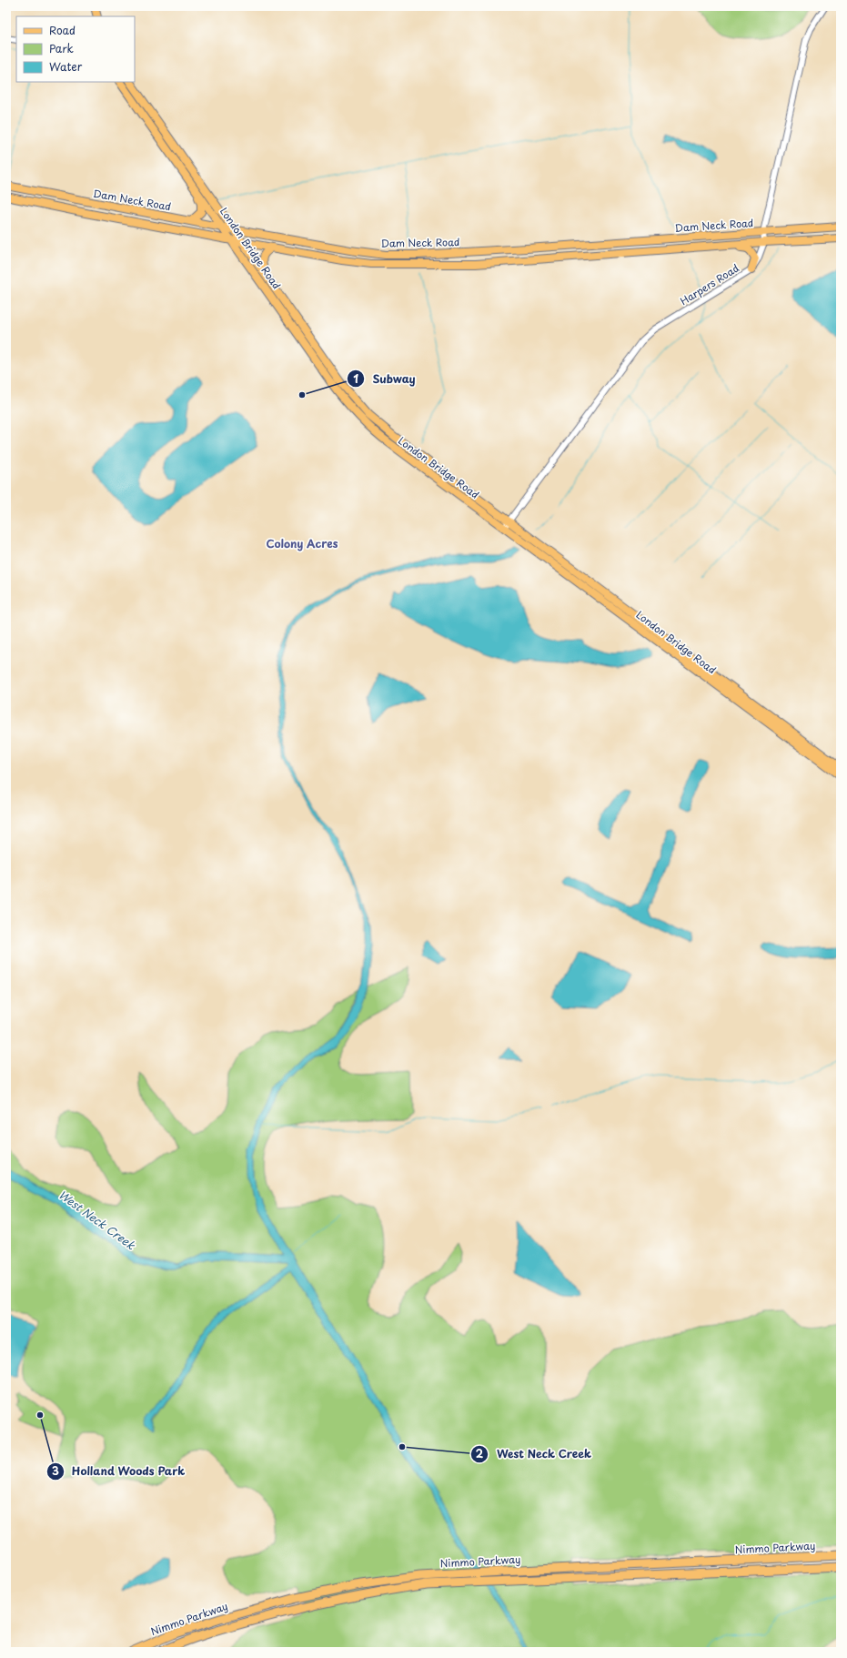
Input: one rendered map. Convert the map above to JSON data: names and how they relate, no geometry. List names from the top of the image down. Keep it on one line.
{"streets":{"highway":["Nimmo Parkway"],"main road":["Dam Neck Road","London Bridge Road"],"street":["Harpers Road"]},"crossings":[["Dam Neck Road","London Bridge Road"],["Dam Neck Road","Harpers Road"],["London Bridge Road","Harpers Road"]],"districts":["Colony Acres"],"water":["West Neck Creek"],"places":["Subway","Holland Woods Park","West Neck Creek"],"legend":["Road","Park","Water"]}
